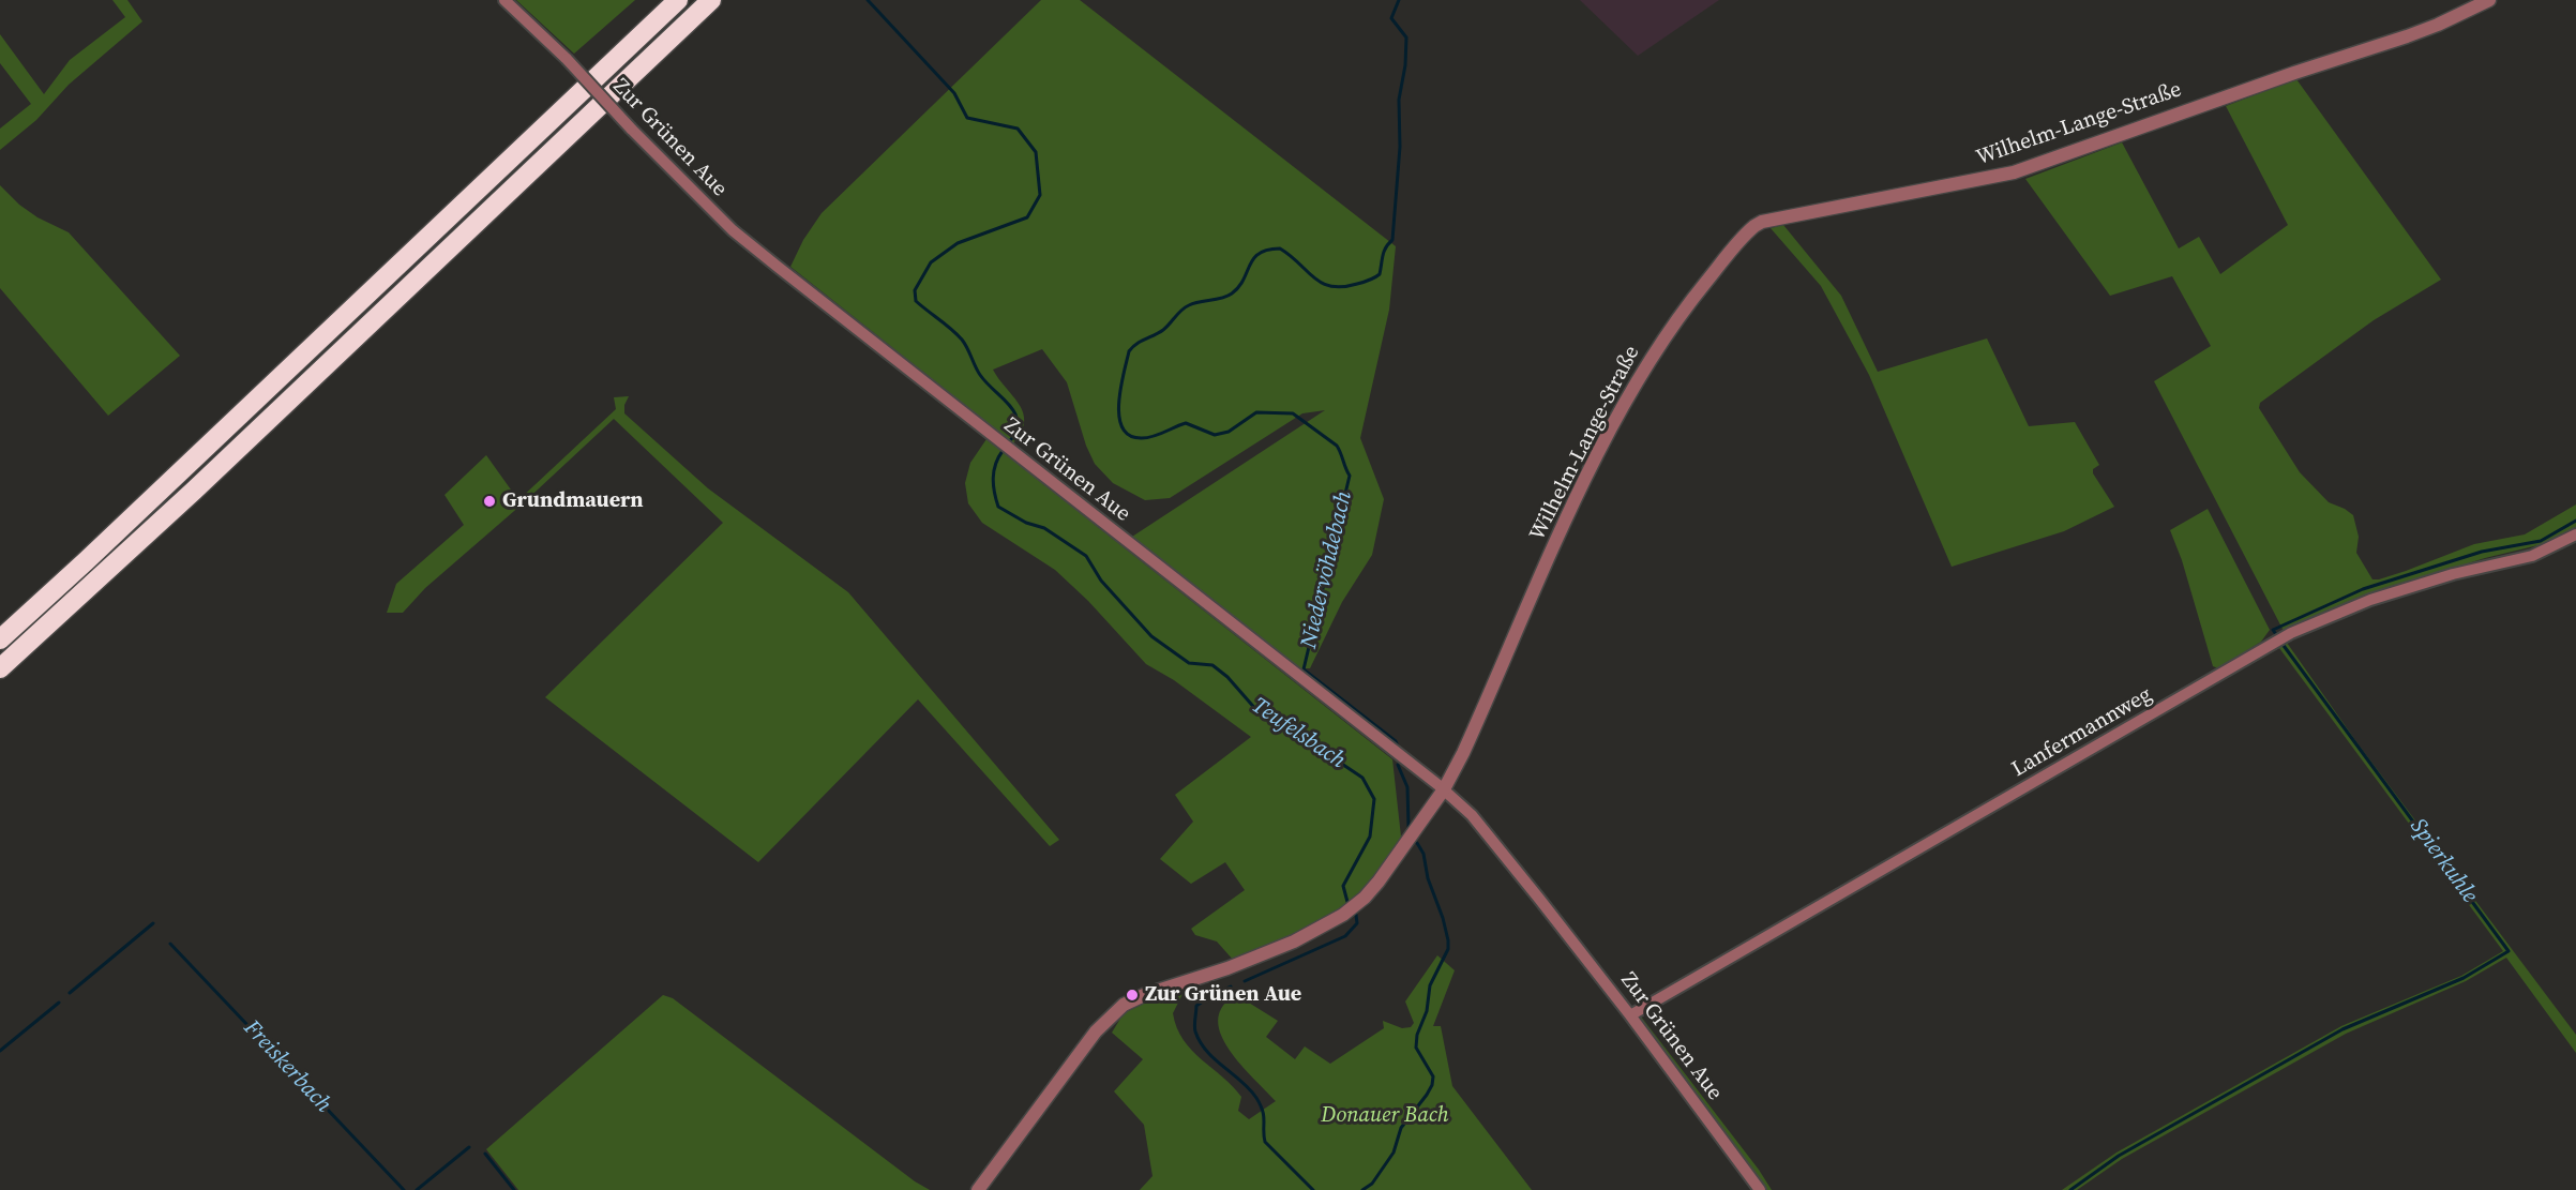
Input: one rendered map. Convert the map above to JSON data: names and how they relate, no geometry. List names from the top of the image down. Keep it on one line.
{"streets":{"street":["Wilhelm-Lange-Straße","Zur Grünen Aue","Lanfermannweg"]},"crossings":[["Wilhelm-Lange-Straße","Zur Grünen Aue"],["Zur Grünen Aue","Lanfermannweg"]],"water":["Niedervöhdebach","Teufelsbach","Spierkuhle","Freiskerbach"],"parks":["Donauer Bach"],"places":["Grundmauern","Zur Grünen Aue"]}
